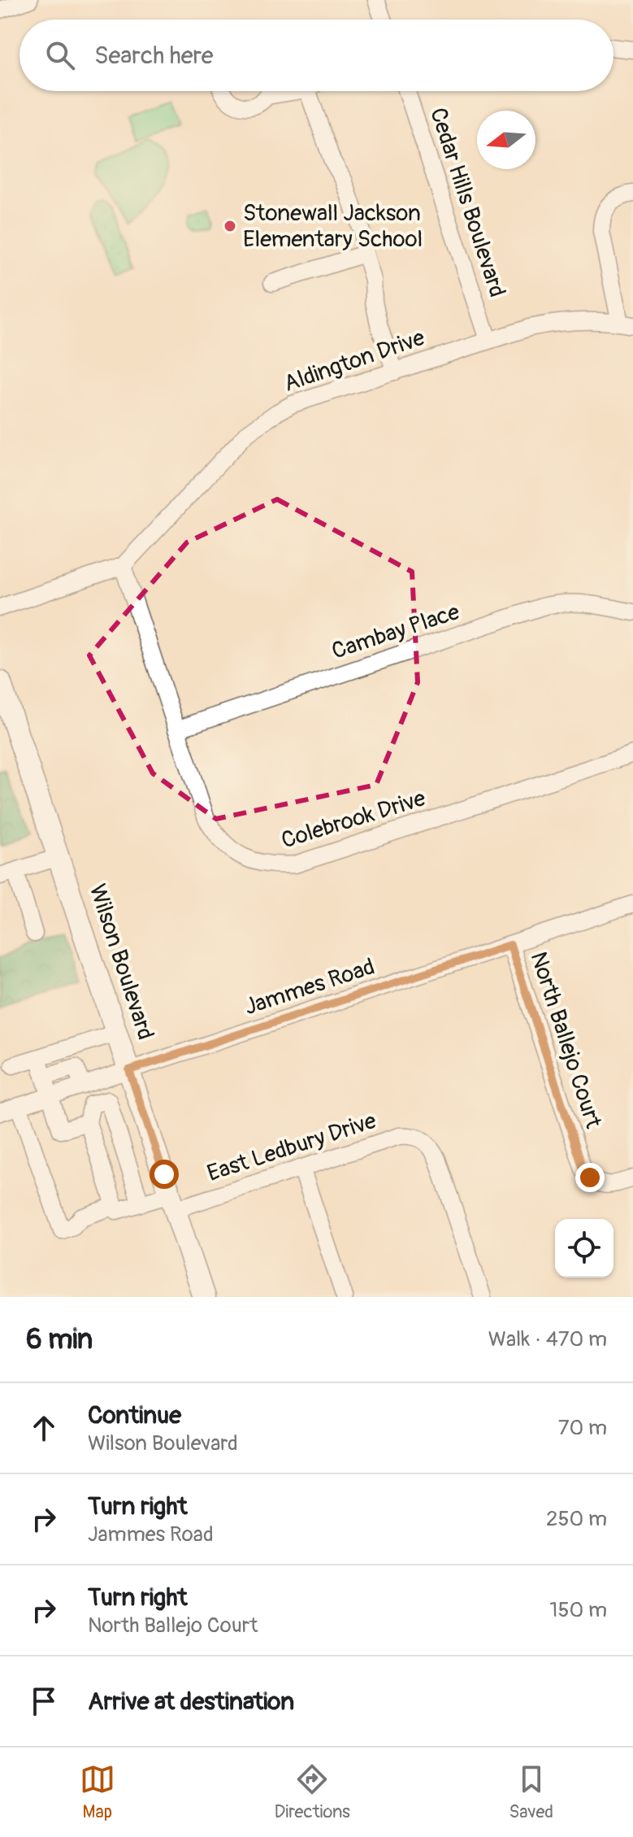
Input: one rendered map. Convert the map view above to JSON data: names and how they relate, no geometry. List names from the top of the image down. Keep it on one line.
{"streets":{"main road":["Wilson Boulevard"],"street":["Cedar Hills Boulevard","Aldington Drive","Cambay Place","Colebrook Drive","Jammes Road","North Ballejo Court","East Ledbury Drive"]},"crossings":[["Cedar Hills Boulevard","Aldington Drive"],["Aldington Drive","Colebrook Drive"],["Cambay Place","Colebrook Drive"],["Wilson Boulevard","Jammes Road"],["Wilson Boulevard","East Ledbury Drive"],["Jammes Road","North Ballejo Court"]],"places":["Stonewall Jackson Elementary School"],"north":"left","page":{"search":"Search here","heading":["6 min","Walk · 470 m"],"list":[["Continue","Wilson Boulevard","70 m"],["Turn right","Jammes Road","250 m"],["Turn right","North Ballejo Court","150 m"],"Arrive at destination"],"nav":["Map","Directions","Saved"]}}
